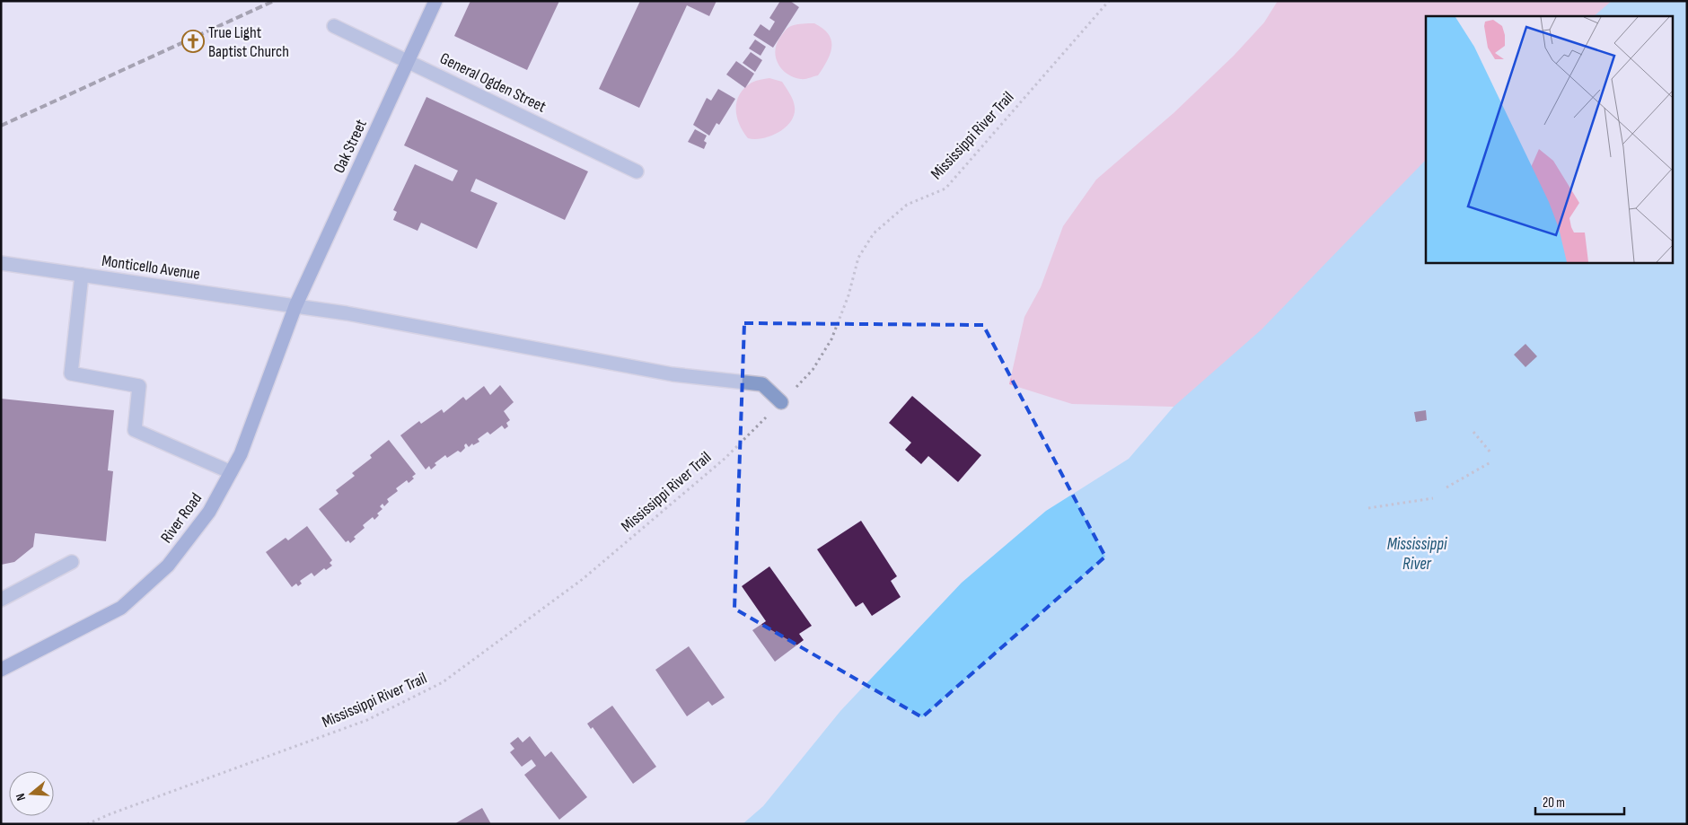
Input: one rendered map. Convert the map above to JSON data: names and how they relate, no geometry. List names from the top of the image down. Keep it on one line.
{"streets":{"main road":["Oak Street","River Road"],"street":["General Ogden Street","Monticello Avenue"],"path":["Mississippi River Trail"]},"crossings":[["General Ogden Street","Oak Street"],["Mississippi River Trail","Monticello Avenue"],["Oak Street","Monticello Avenue"],["Oak Street","River Road"],["Monticello Avenue","River Road"]],"water":["Mississippi River"],"places":{"church":["True Light Baptist Church"]},"scale_bar":"20 m","north":"left"}
